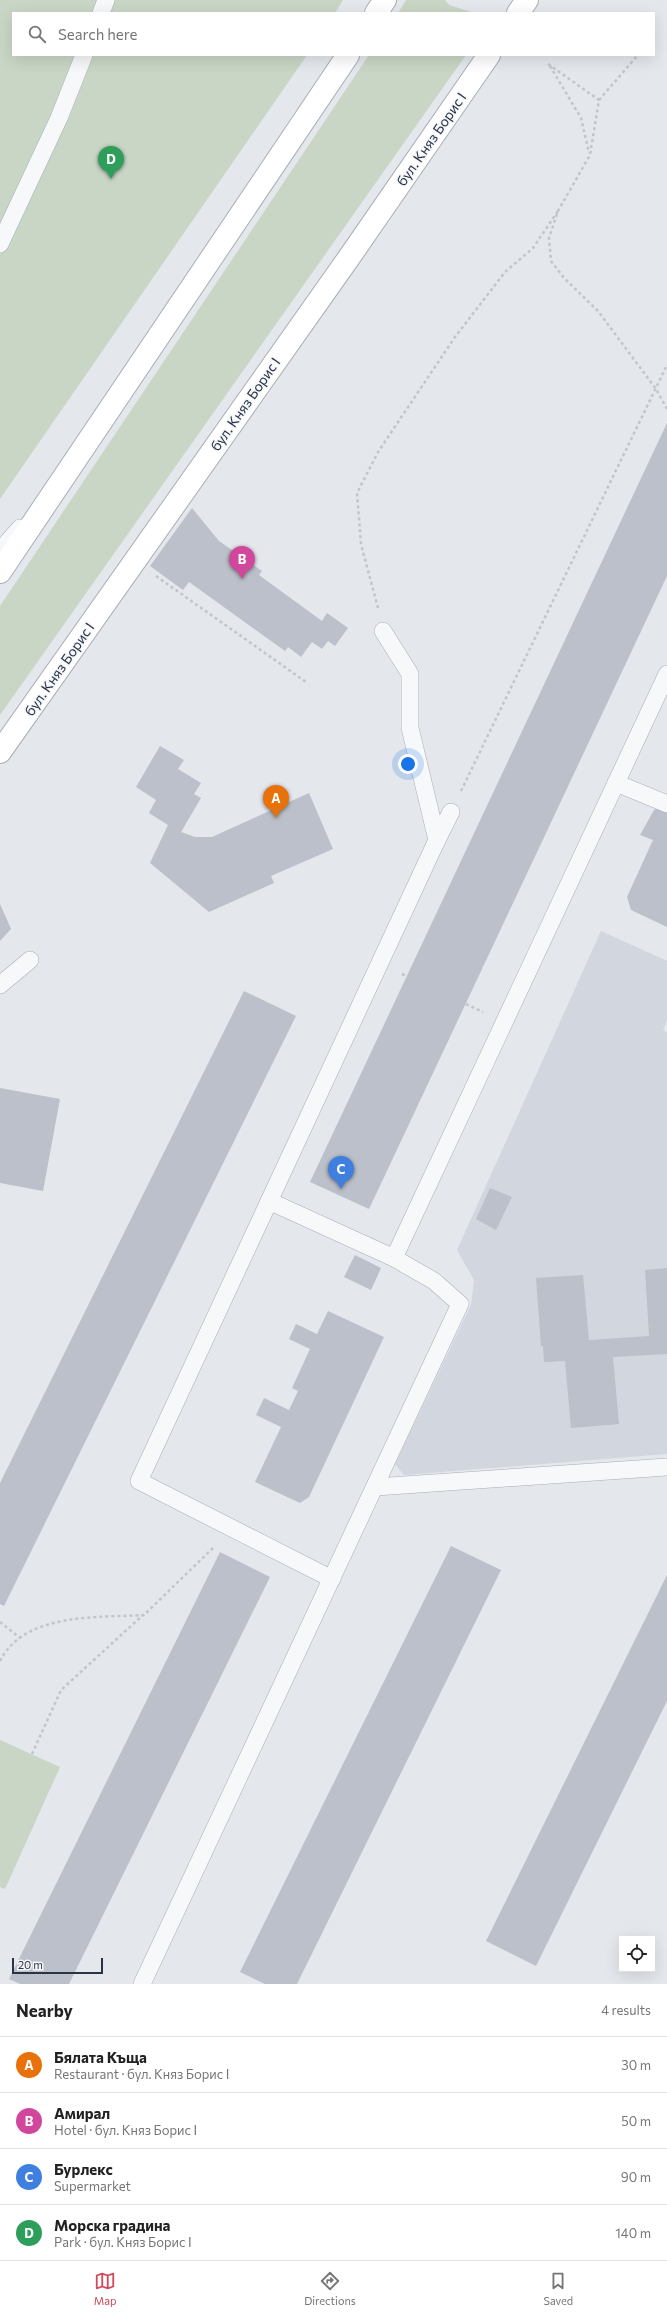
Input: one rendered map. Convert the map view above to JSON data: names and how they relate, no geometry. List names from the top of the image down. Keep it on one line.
{"streets":{"main road":["бул. Княз Борис I"]},"scale_bar":"20 m","page":{"search":"Search here","pins":["D","B","A","C"],"scale":"20 m","heading":["Nearby","4 results"],"list":[{"mark":"A","name":"Бялата Къща","note":"Restaurant · бул. Княз Борис I","value":"30 m"},{"mark":"B","name":"Амирал","note":"Hotel · бул. Княз Борис I","value":"50 m"},{"mark":"C","name":"Бурлекс","note":"Supermarket","value":"90 m"},{"mark":"D","name":"Морска градина","note":"Park · бул. Княз Борис I","value":"140 m"}],"nav":["Map","Directions","Saved"]}}
